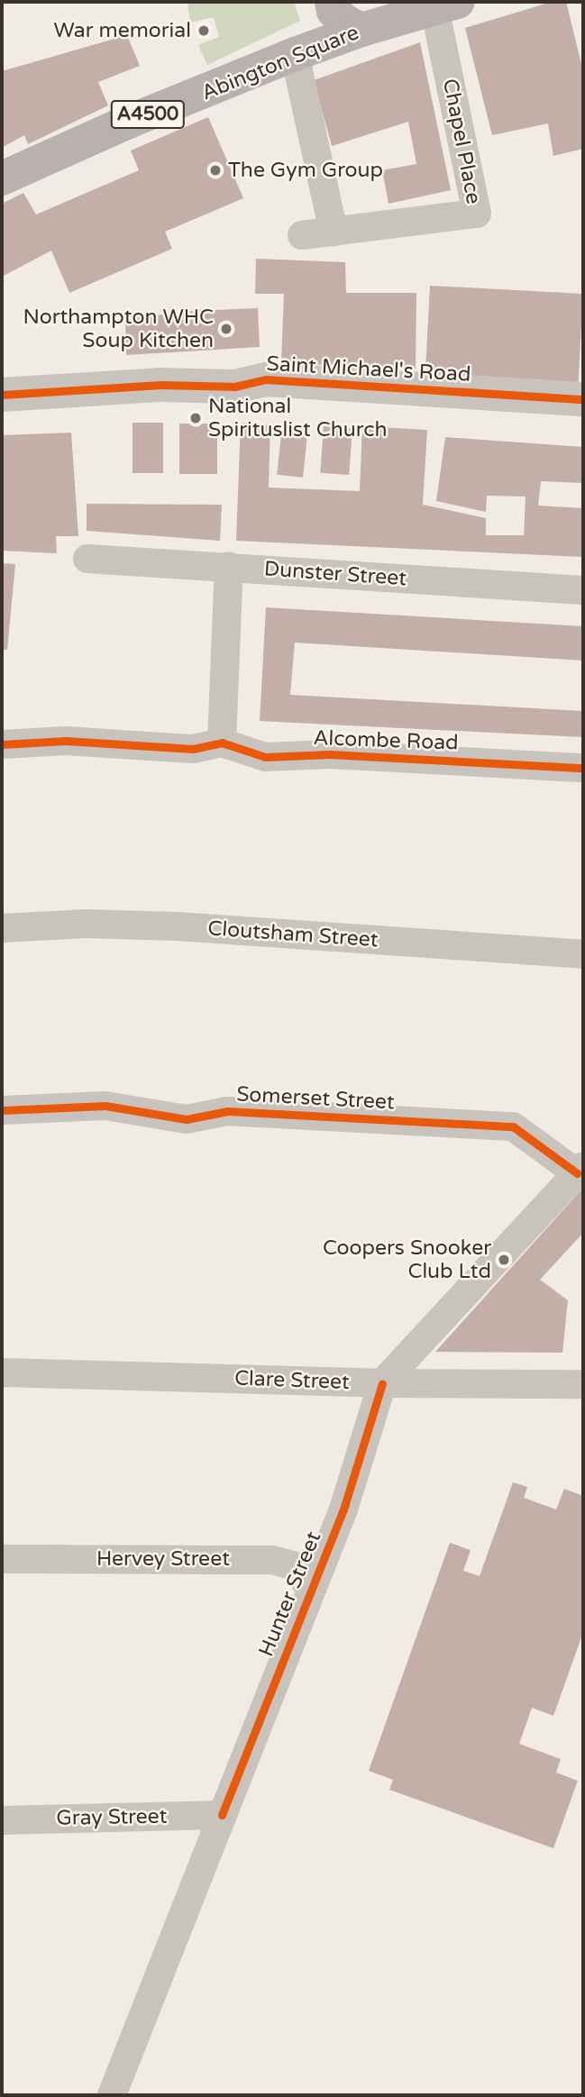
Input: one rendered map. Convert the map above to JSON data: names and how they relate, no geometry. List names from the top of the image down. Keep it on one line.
{"streets":{"main road":["Abington Square","A4500"],"street":["Chapel Place","Saint Michael's Road","Dunster Street","Alcombe Road","Cloutsham Street","Somerset Street","Clare Street","Hervey Street","Hunter Street","Gray Street"]},"crossings":[["Abington Square","Chapel Place"],["Clare Street","Hunter Street"],["Hervey Street","Hunter Street"],["Hunter Street","Gray Street"]],"places":["War memorial","The Gym Group","Northampton WHC Soup Kitchen","National Spirituslist Church","Coopers Snooker Club Ltd"]}
